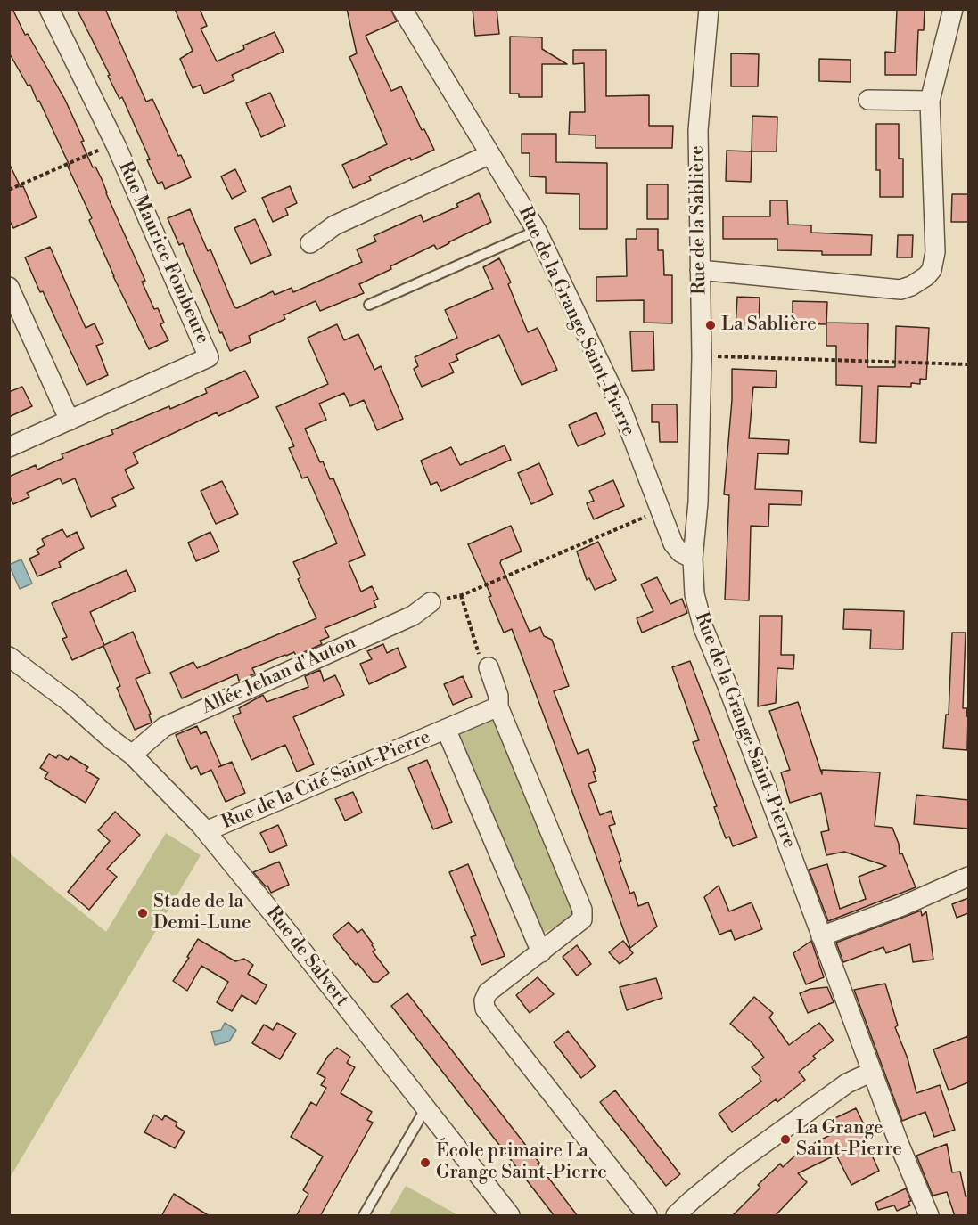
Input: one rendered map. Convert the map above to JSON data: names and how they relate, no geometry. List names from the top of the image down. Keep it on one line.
{"streets":{"street":["Rue de la Sablière","Rue Maurice Fombeure","Rue de la Grange Saint-Pierre","Allée Jehan d'Auton","Rue de la Cité Saint-Pierre","Rue de Salvert"]},"crossings":[["Rue de la Sablière","Rue de la Grange Saint-Pierre"],["Allée Jehan d'Auton","Rue de Salvert"],["Rue de la Cité Saint-Pierre","Rue de Salvert"]],"places":["La Sablière","Stade de la Demi-Lune","La Grange Saint-Pierre","École primaire La Grange Saint-Pierre"]}
